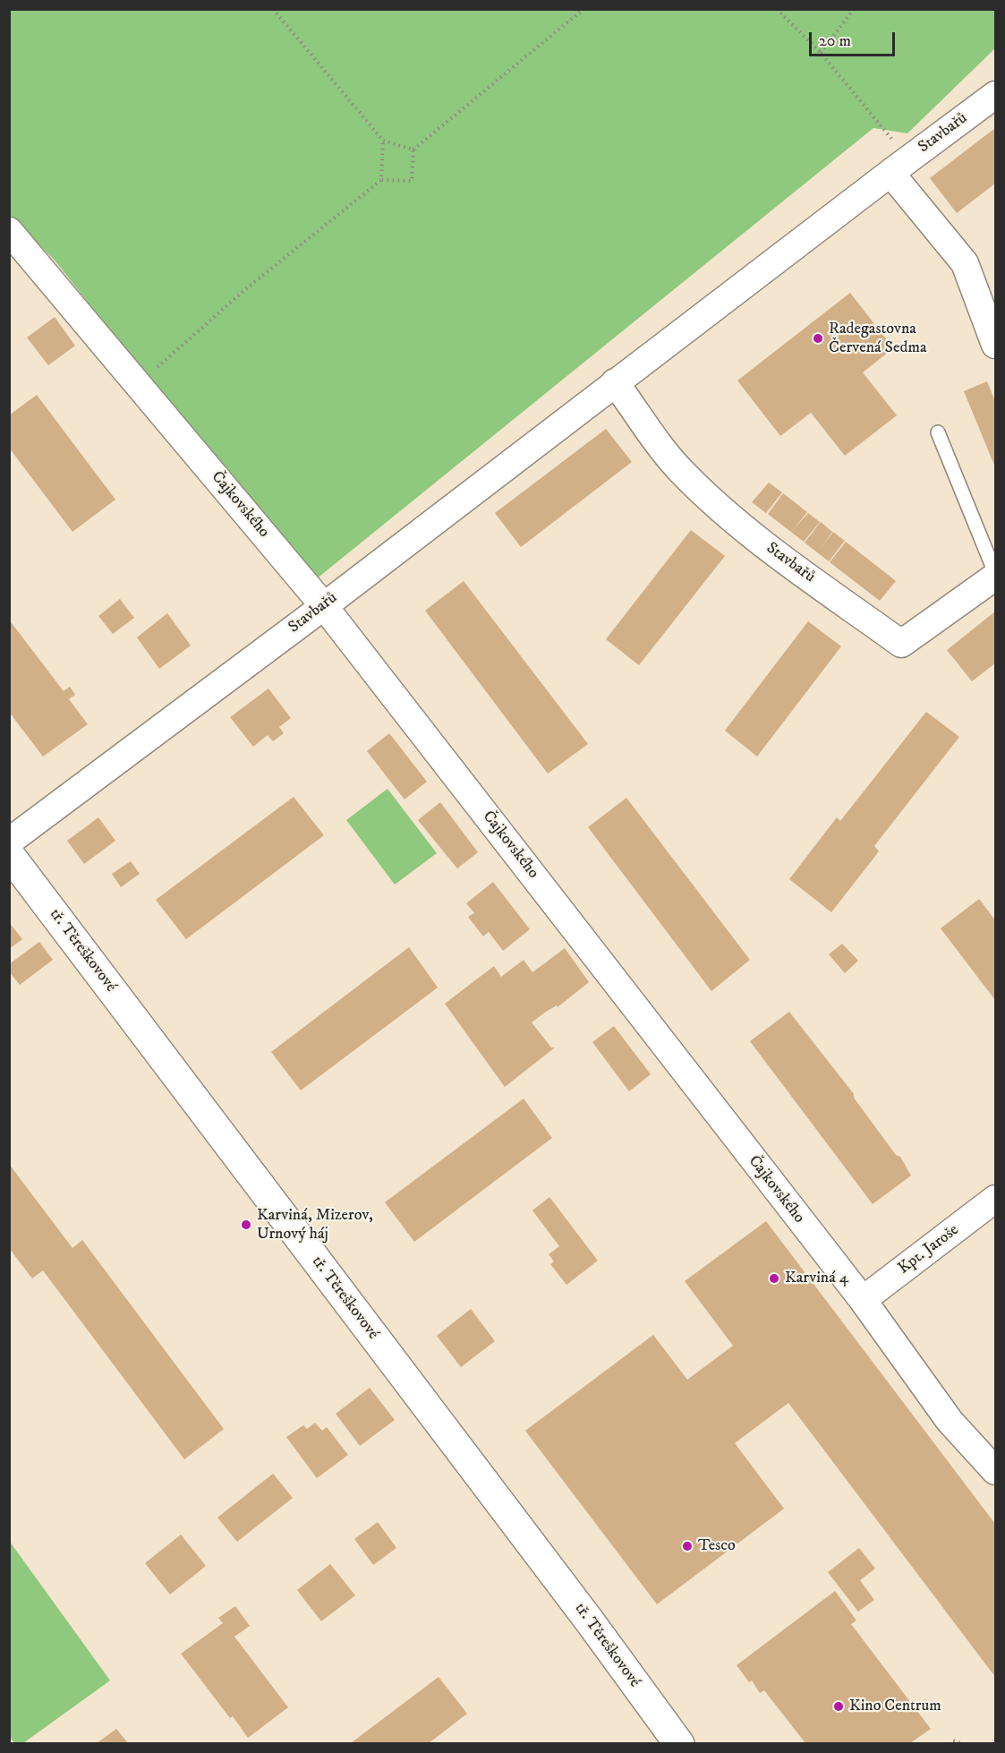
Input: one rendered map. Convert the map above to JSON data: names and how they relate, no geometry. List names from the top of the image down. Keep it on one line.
{"streets":{"street":["Stavbařů","Čajkovského","tř. Těreškovové","Kpt. Jaroše"]},"crossings":[["Stavbařů","Čajkovského"],["Čajkovského","Kpt. Jaroše"]],"places":["Radegastovna Červená Sedma","Karviná, Mizerov, Urnový háj","Karviná 4","Tesco","Kino Centrum"],"scale_bar":"20 m"}
